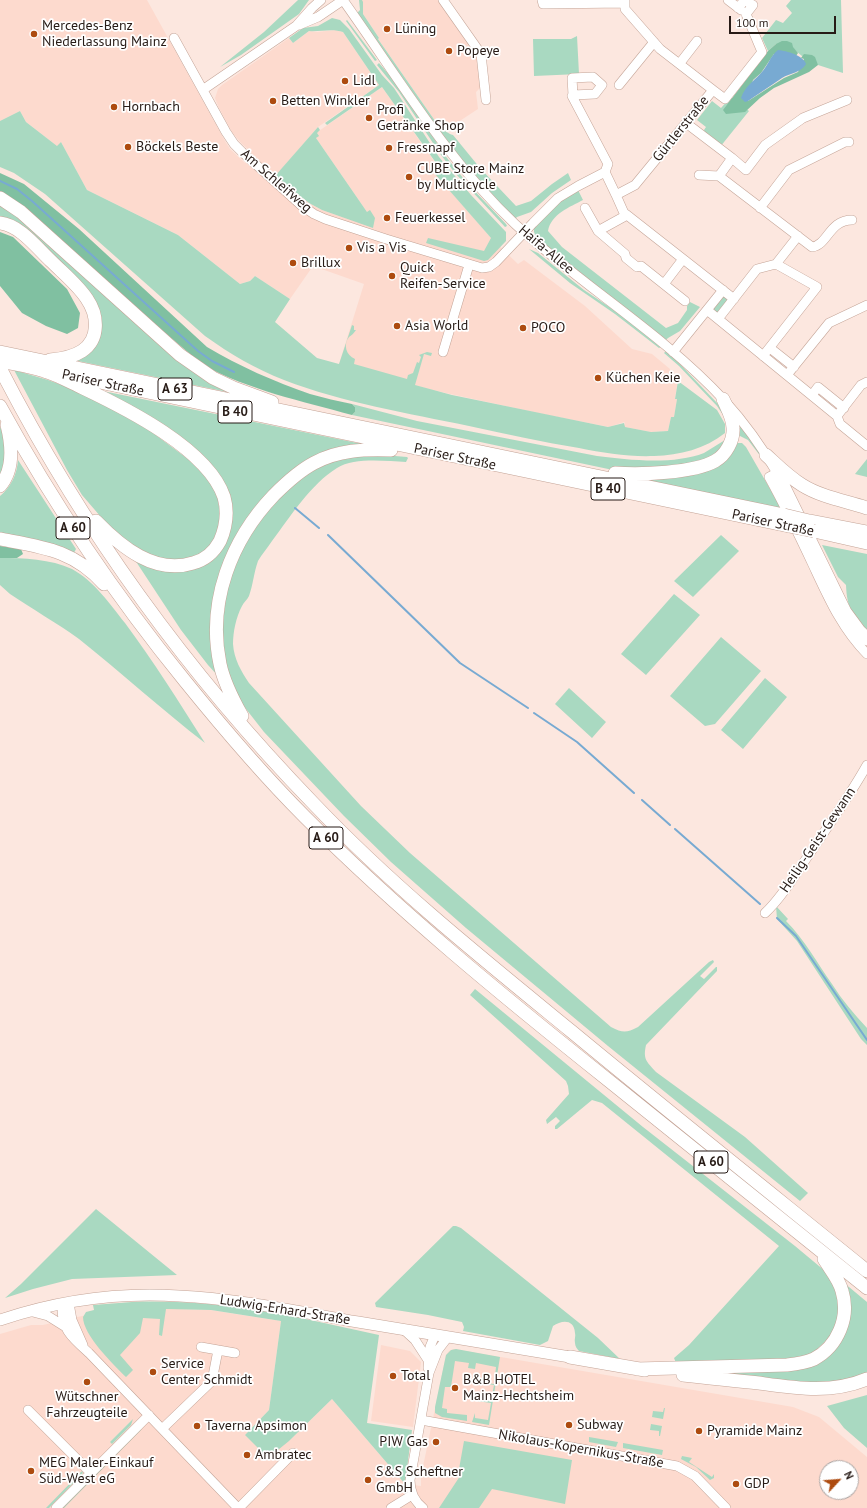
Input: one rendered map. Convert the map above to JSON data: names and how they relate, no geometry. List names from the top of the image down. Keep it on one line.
{"streets":{"highway":["Pariser Straße","A 63","B 40","A 60"],"main road":["Ludwig-Erhard-Straße"],"street":["Gürtlerstraße","Am Schleifweg","Haifa-Allee","Heilig-Geist-Gewann","Nikolaus-Kopernikus-Straße"]},"crossings":[["Am Schleifweg","Haifa-Allee"],["Pariser Straße","A 63"]],"places":["Lüning","Mercedes-Benz Niederlassung Mainz","Popeye","Lidl","Betten Winkler","Hornbach","Profi Getränke Shop","Böckels Beste","Fressnapf","CUBE Store Mainz by Multicycle","Feuerkessel","Vis a Vis","Brillux","Quick Reifen-Service","Asia World","POCO","Küchen Keie","Service Center Schmidt","Total","Wütschner Fahrzeugteile","B&B HOTEL Mainz-Hechtsheim","Subway","Taverna Apsimon","Pyramide Mainz","PIW Gas","Ambratec","MEG Maler-Einkauf Süd-West eG","S&S Scheftner GmbH","GDP"],"scale_bar":"100 m","north":"top right"}
